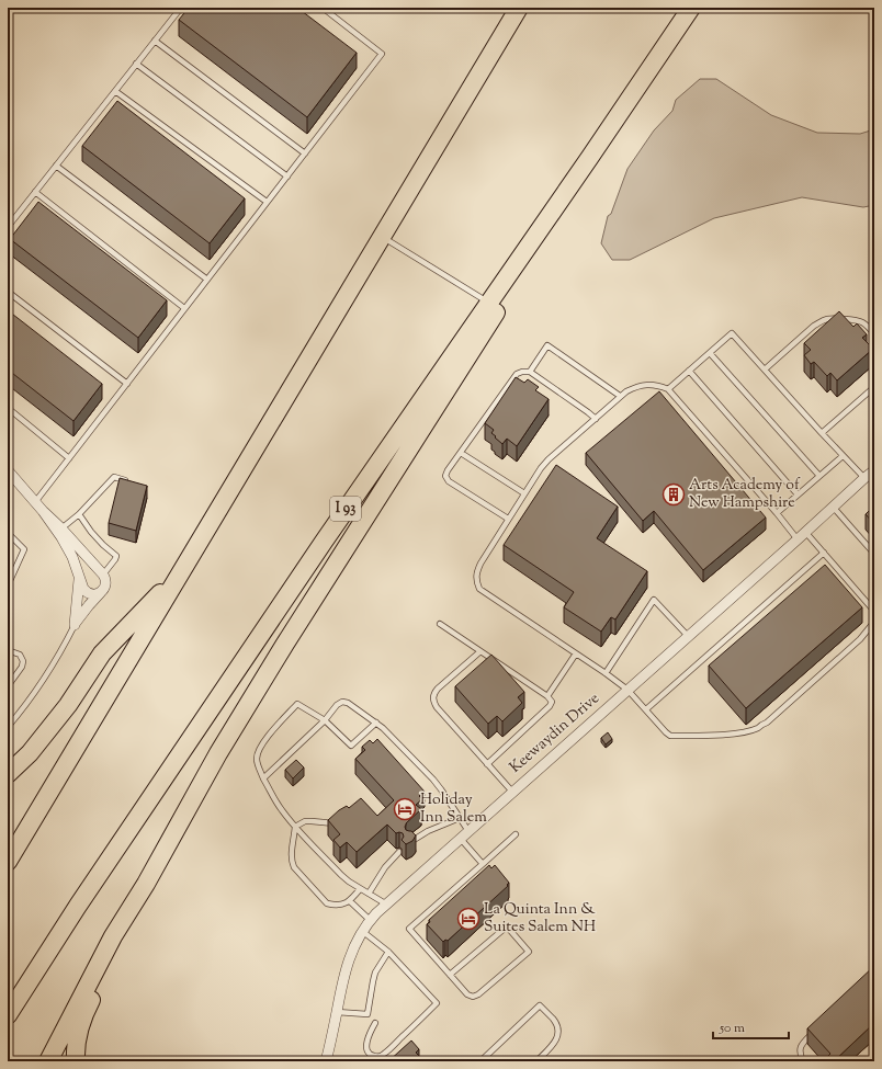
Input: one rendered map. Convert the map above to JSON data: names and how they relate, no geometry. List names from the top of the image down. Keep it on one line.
{"streets":{"highway":["I 93"],"street":["Keewaydin Drive"]},"places":{"building":["Arts Academy of New Hampshire"],"hotel":["Holiday Inn Salem","La Quinta Inn & Suites Salem NH"]},"scale_bar":"50 m"}
